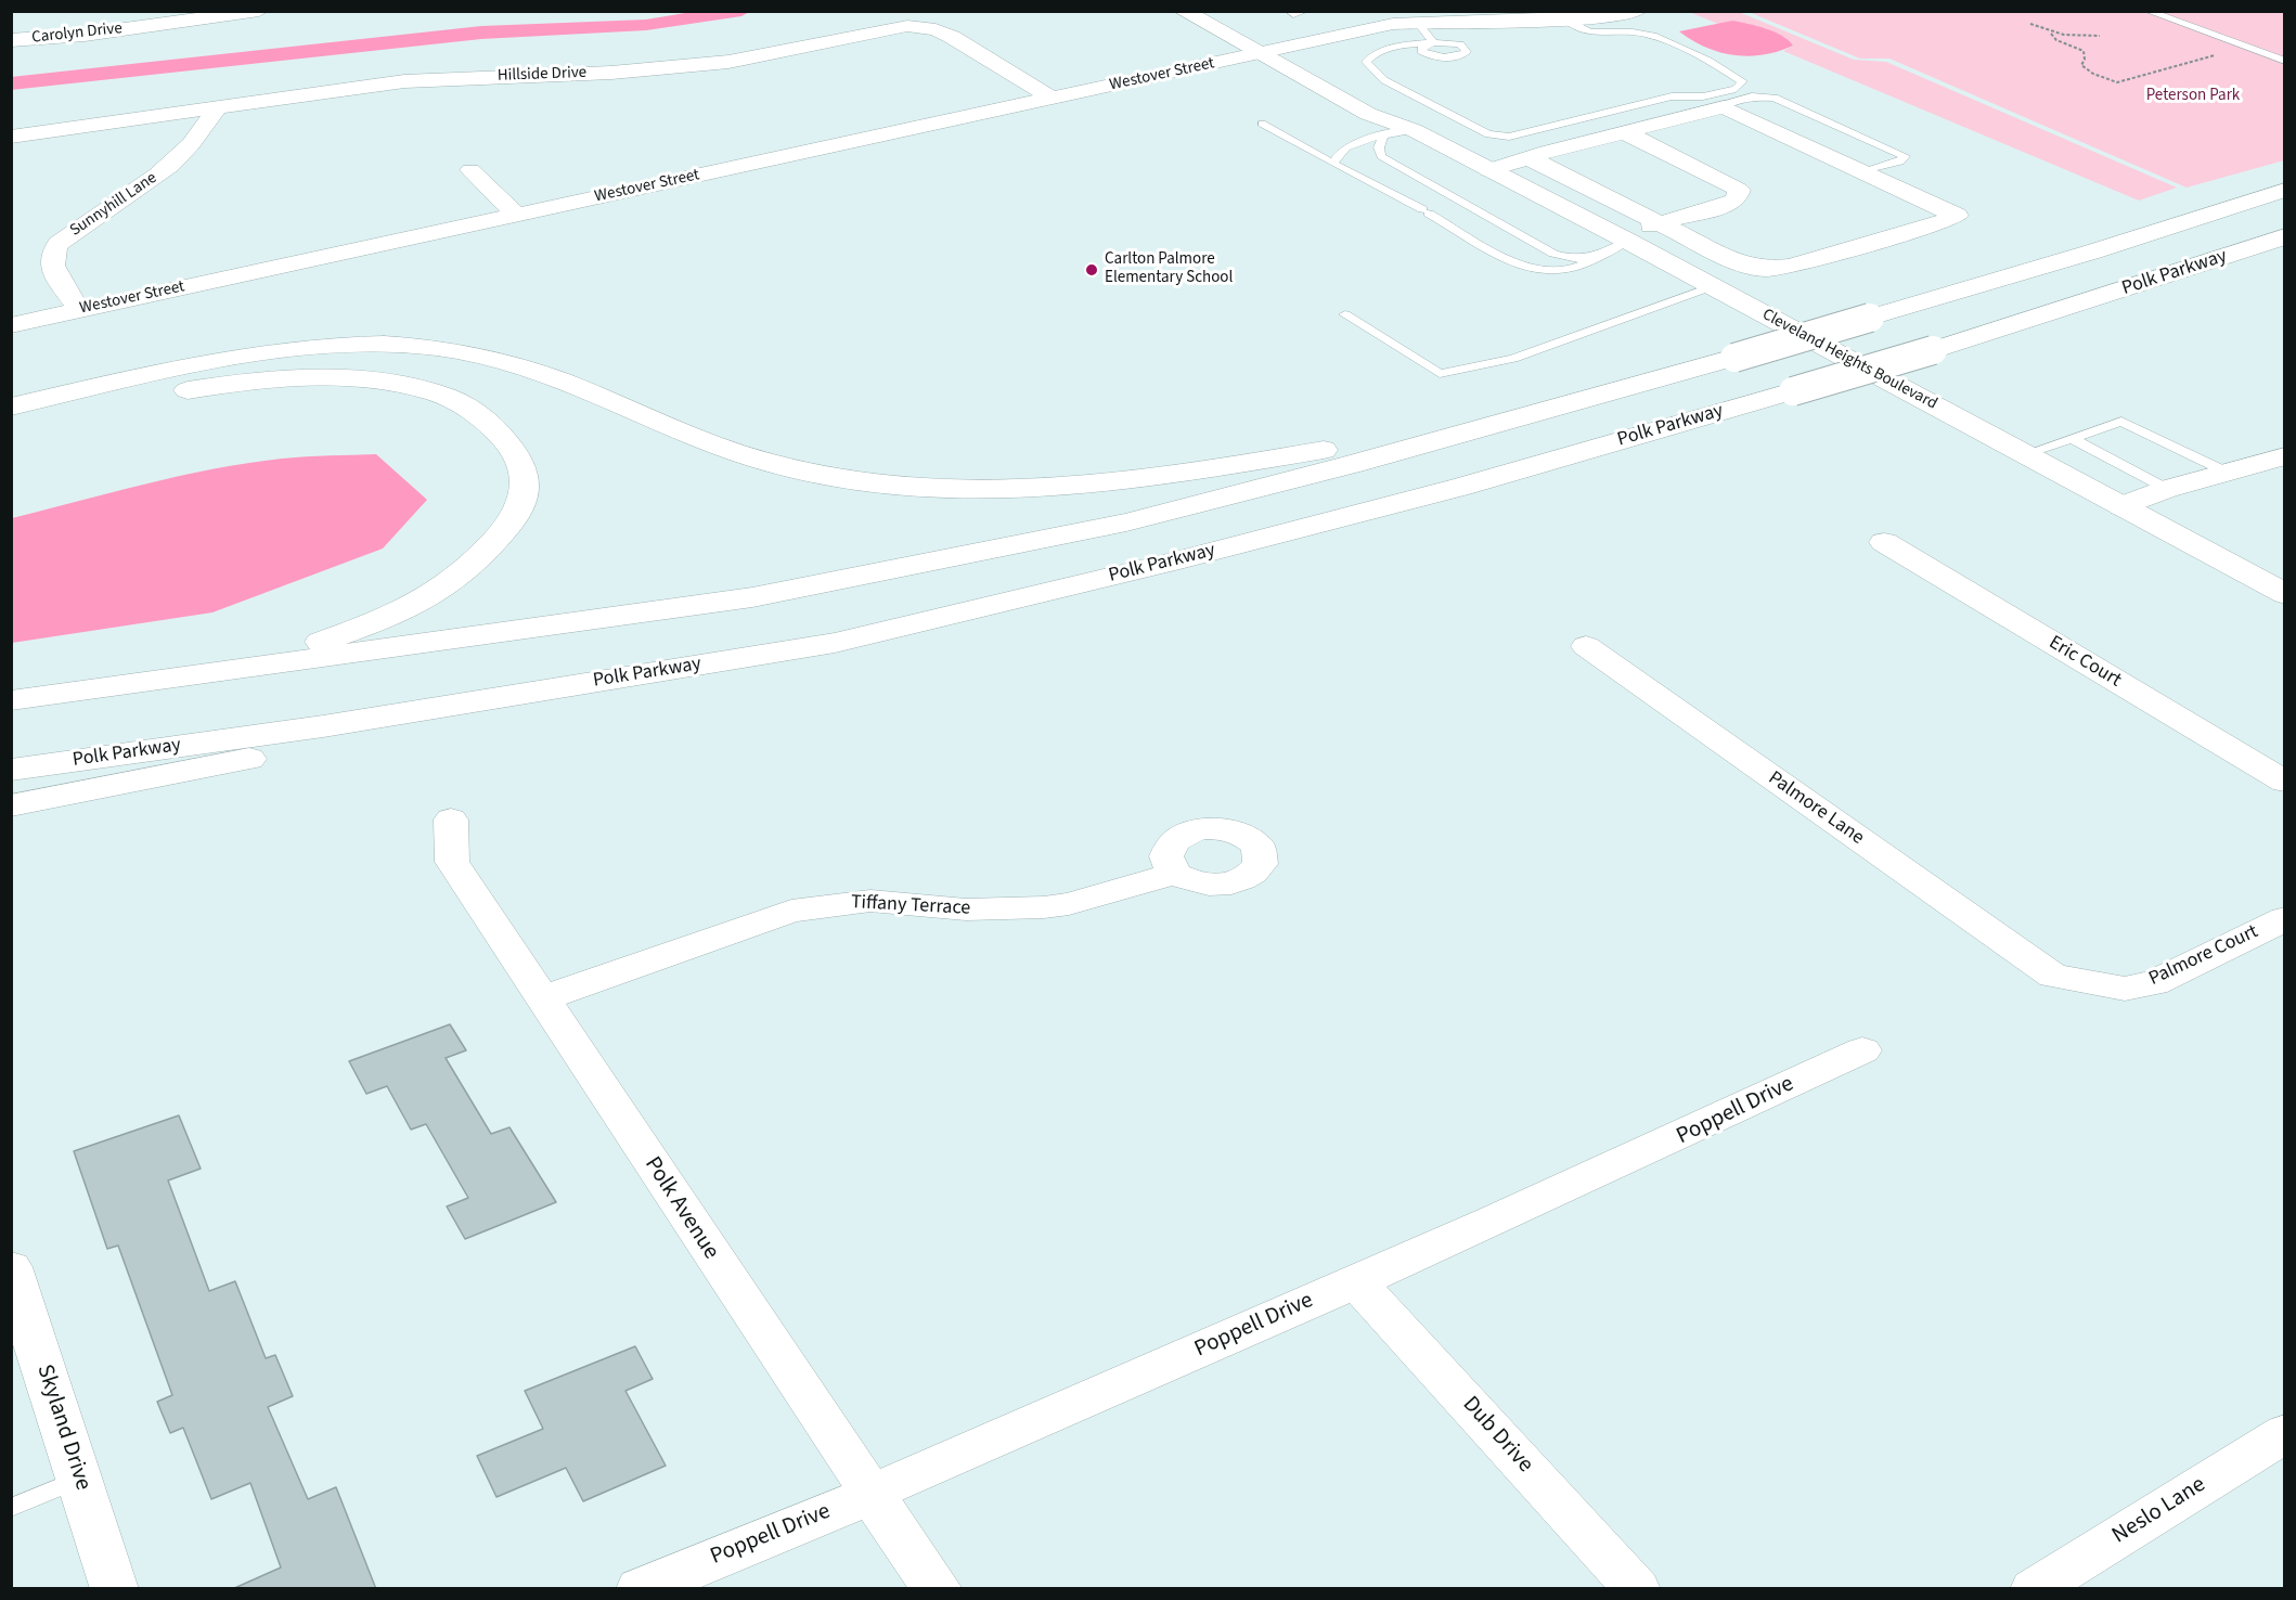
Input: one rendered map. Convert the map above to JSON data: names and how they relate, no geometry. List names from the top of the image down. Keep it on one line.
{"streets":{"main road":["Polk Parkway","Cleveland Heights Boulevard","Poppell Drive","Polk Avenue"],"street":["Carolyn Drive","Hillside Drive","Westover Street","Sunnyhill Lane","Eric Court","Palmore Lane","Tiffany Terrace","Palmore Court","Skyland Drive","Dub Drive","Neslo Lane"]},"crossings":[["Hillside Drive","Westover Street"],["Hillside Drive","Sunnyhill Lane"],["Westover Street","Sunnyhill Lane"],["Westover Street","Cleveland Heights Boulevard"],["Palmore Lane","Palmore Court"],["Tiffany Terrace","Polk Avenue"],["Poppell Drive","Polk Avenue"],["Poppell Drive","Dub Drive"]],"parks":["Peterson Park"],"places":["Carlton Palmore Elementary School"]}
